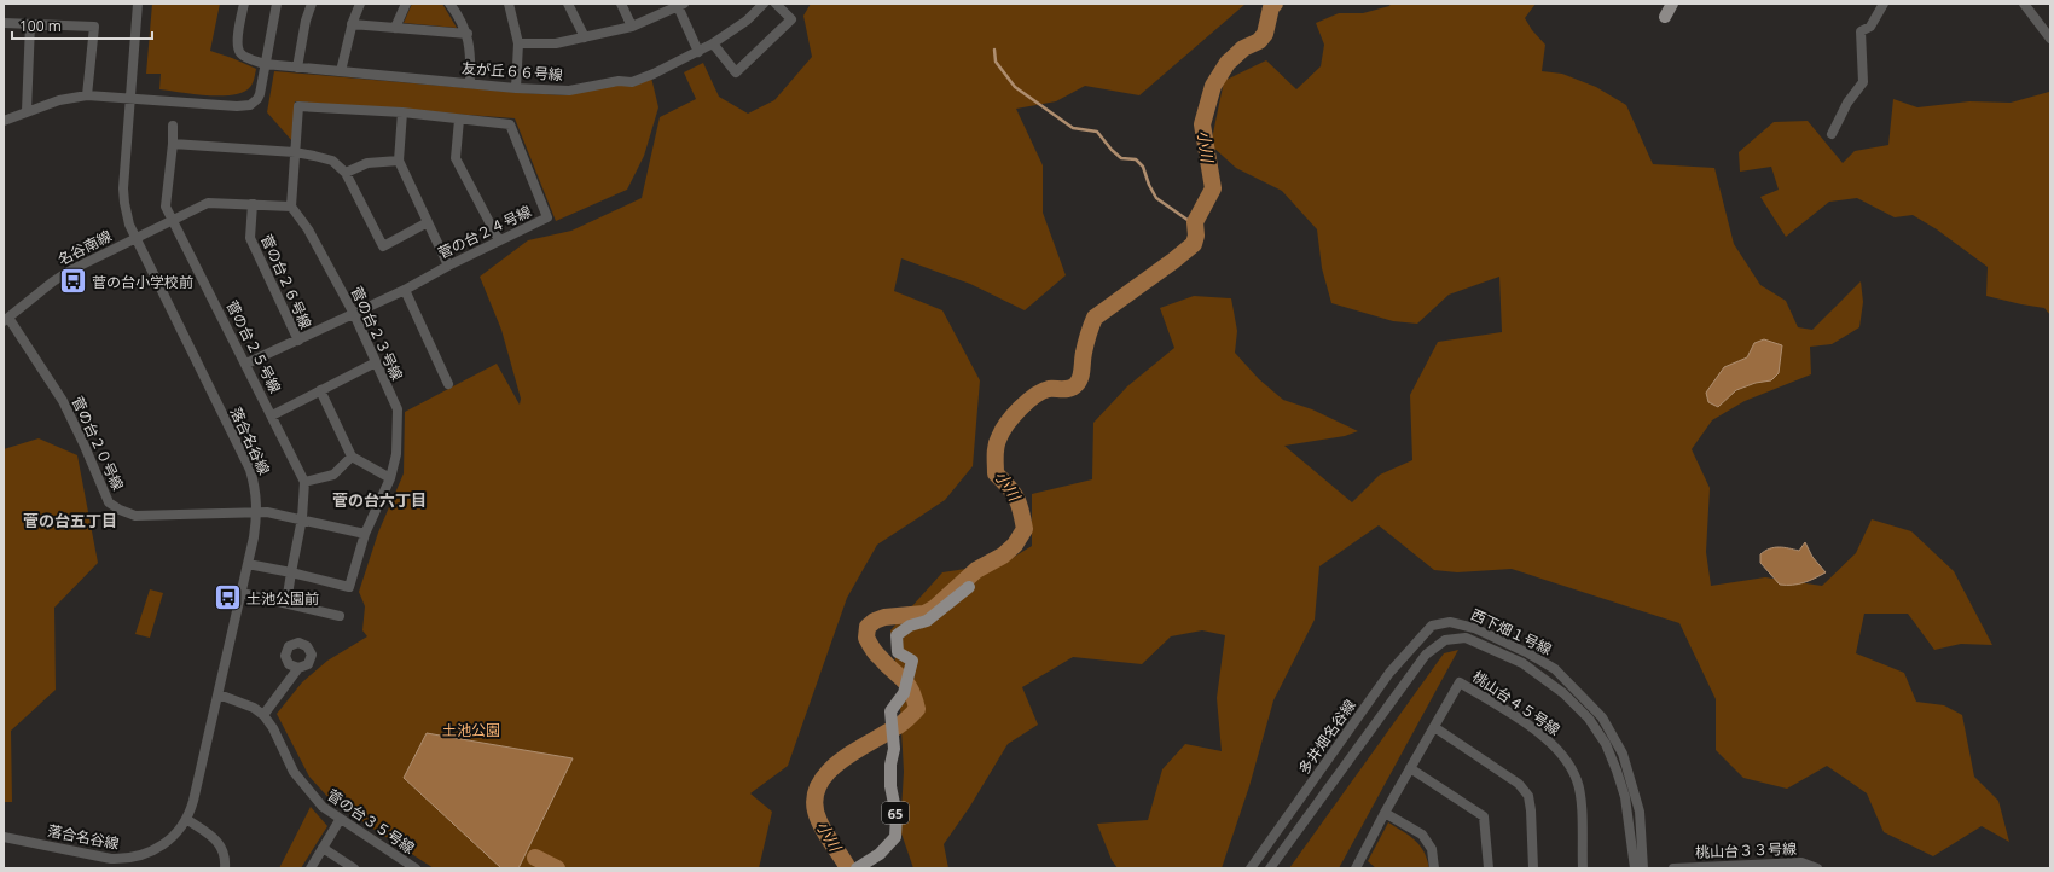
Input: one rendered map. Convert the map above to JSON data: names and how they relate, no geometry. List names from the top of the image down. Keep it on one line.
{"streets":{"main road":["65"],"street":["友が丘６６号線","菅の台２４号線","名谷南線","菅の台２６号線","菅の台２３号線","菅の台２５号線","落合名谷線","菅の台２０号線","西下畑１号線","桃山台４５号線","多井畑名谷線","菅の台３５号線","桃山台３３号線"]},"crossings":[["菅の台２４号線","菅の台２６号線"],["菅の台２４号線","菅の台２３号線"],["菅の台２４号線","菅の台２５号線"],["名谷南線","落合名谷線"],["名谷南線","菅の台２０号線"],["落合名谷線","菅の台２０号線"],["落合名谷線","菅の台３５号線"],["西下畑１号線","多井畑名谷線"]],"districts":["菅の台六丁目","菅の台五丁目"],"water":["小川"],"parks":["土池公園"],"places":{"bus stop":["菅の台小学校前","土池公園前"]},"scale_bar":"100 m"}
